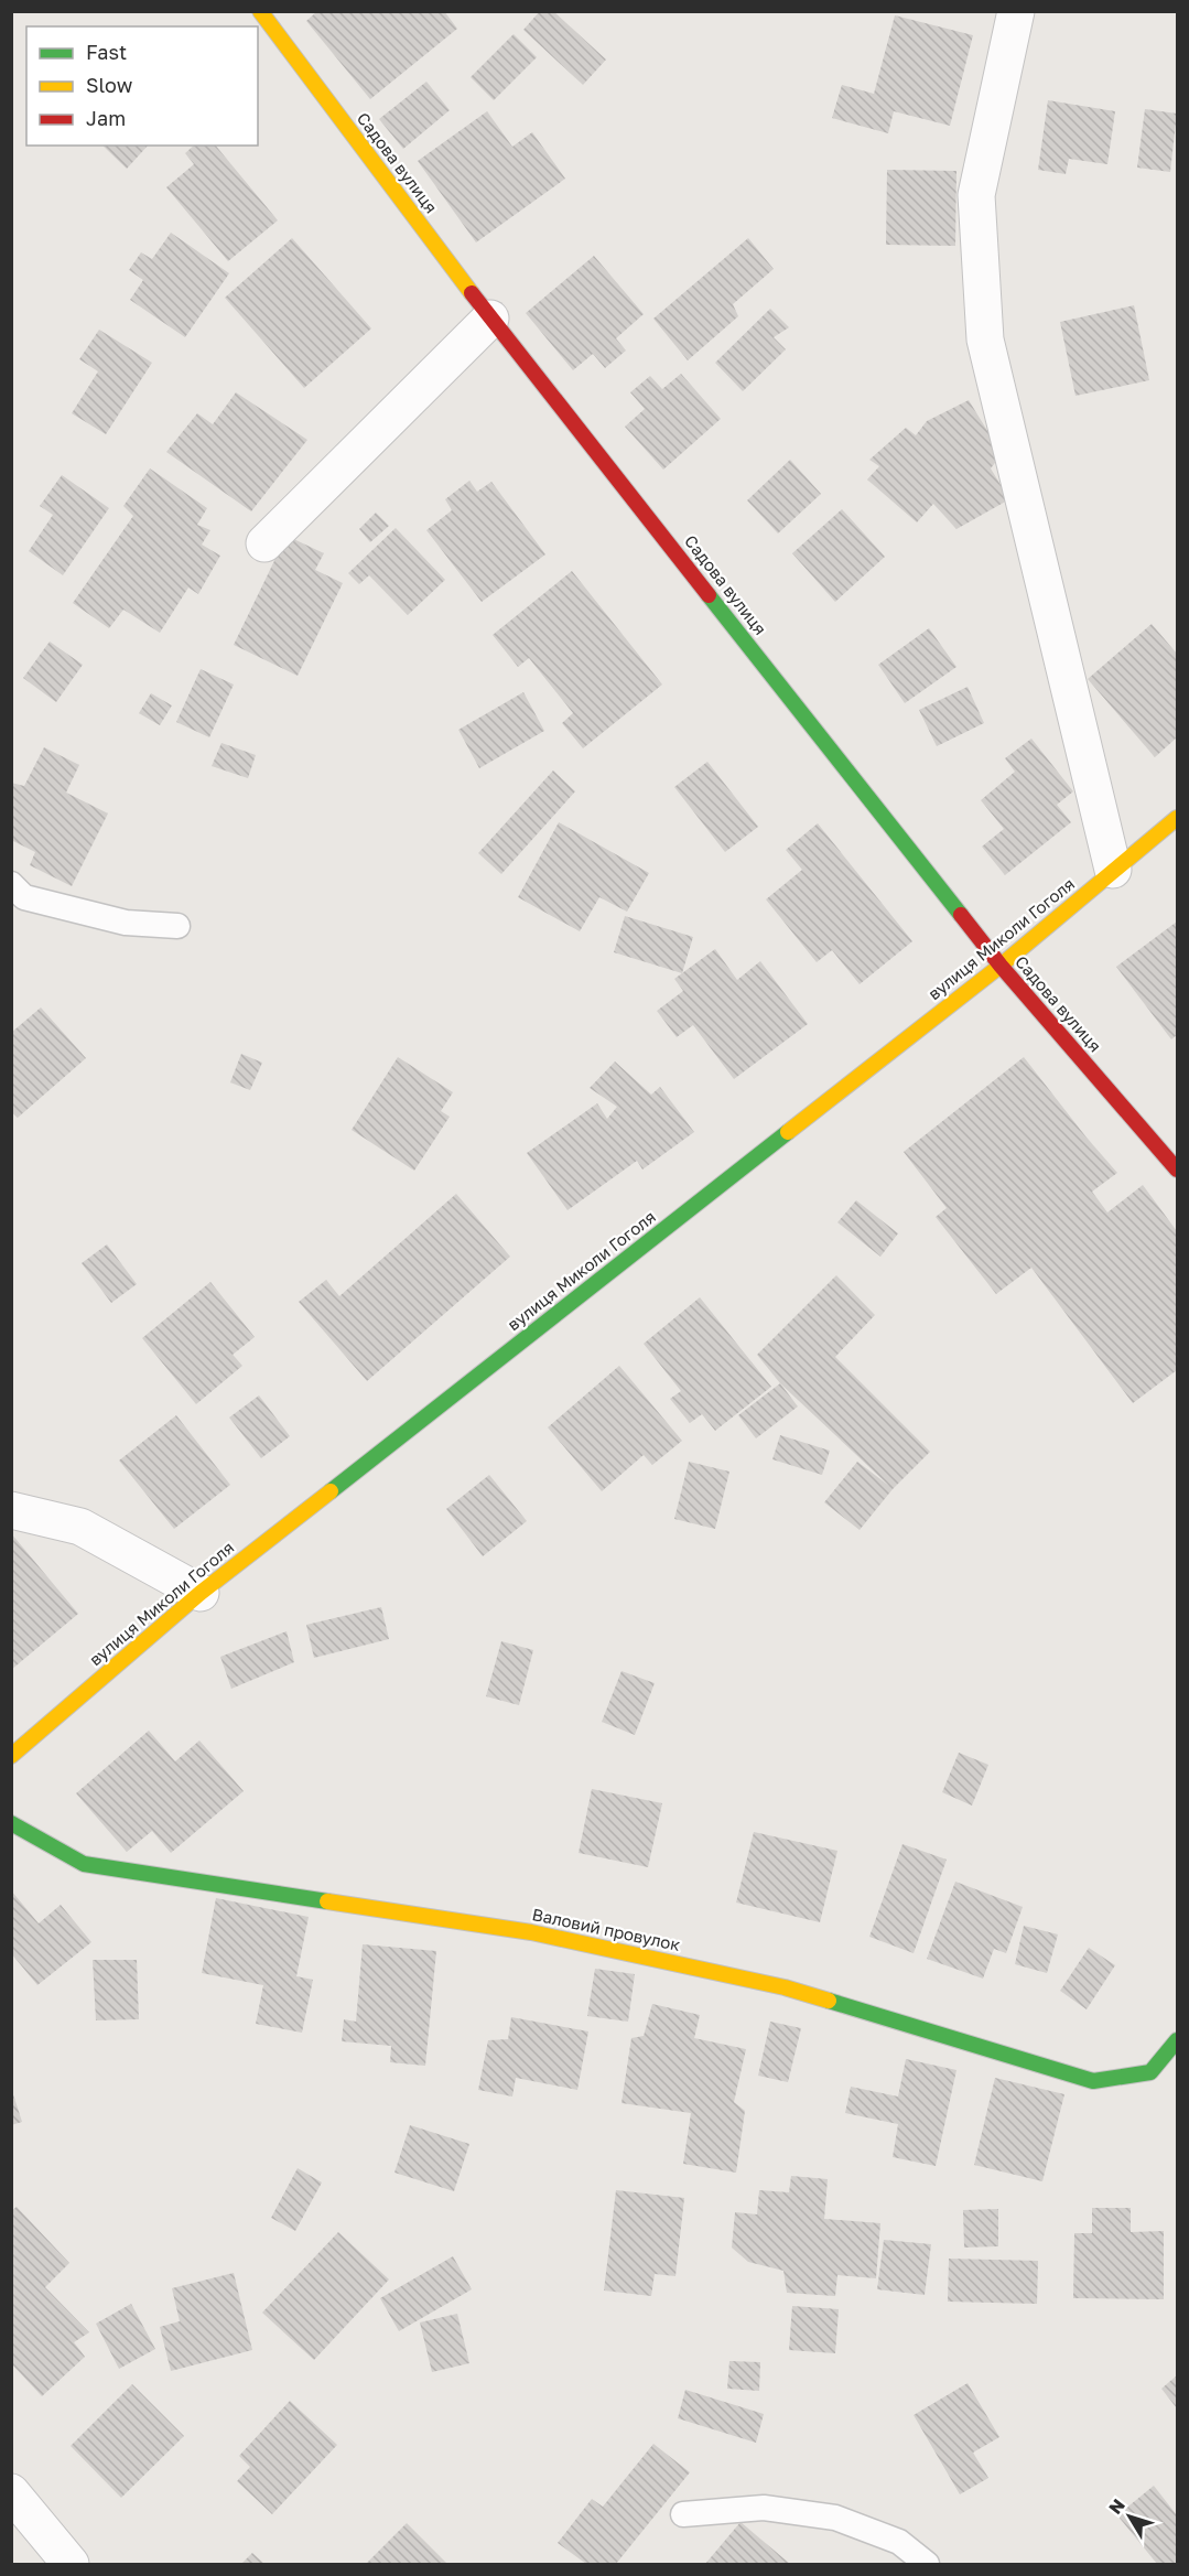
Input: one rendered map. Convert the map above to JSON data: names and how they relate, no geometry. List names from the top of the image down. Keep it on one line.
{"streets":{"street":["Садова вулиця","вулиця Миколи Гоголя","Валовий провулок"]},"crossings":[["Садова вулиця","вулиця Миколи Гоголя"]],"legend":["Fast","Slow","Jam"],"north":"top left"}
